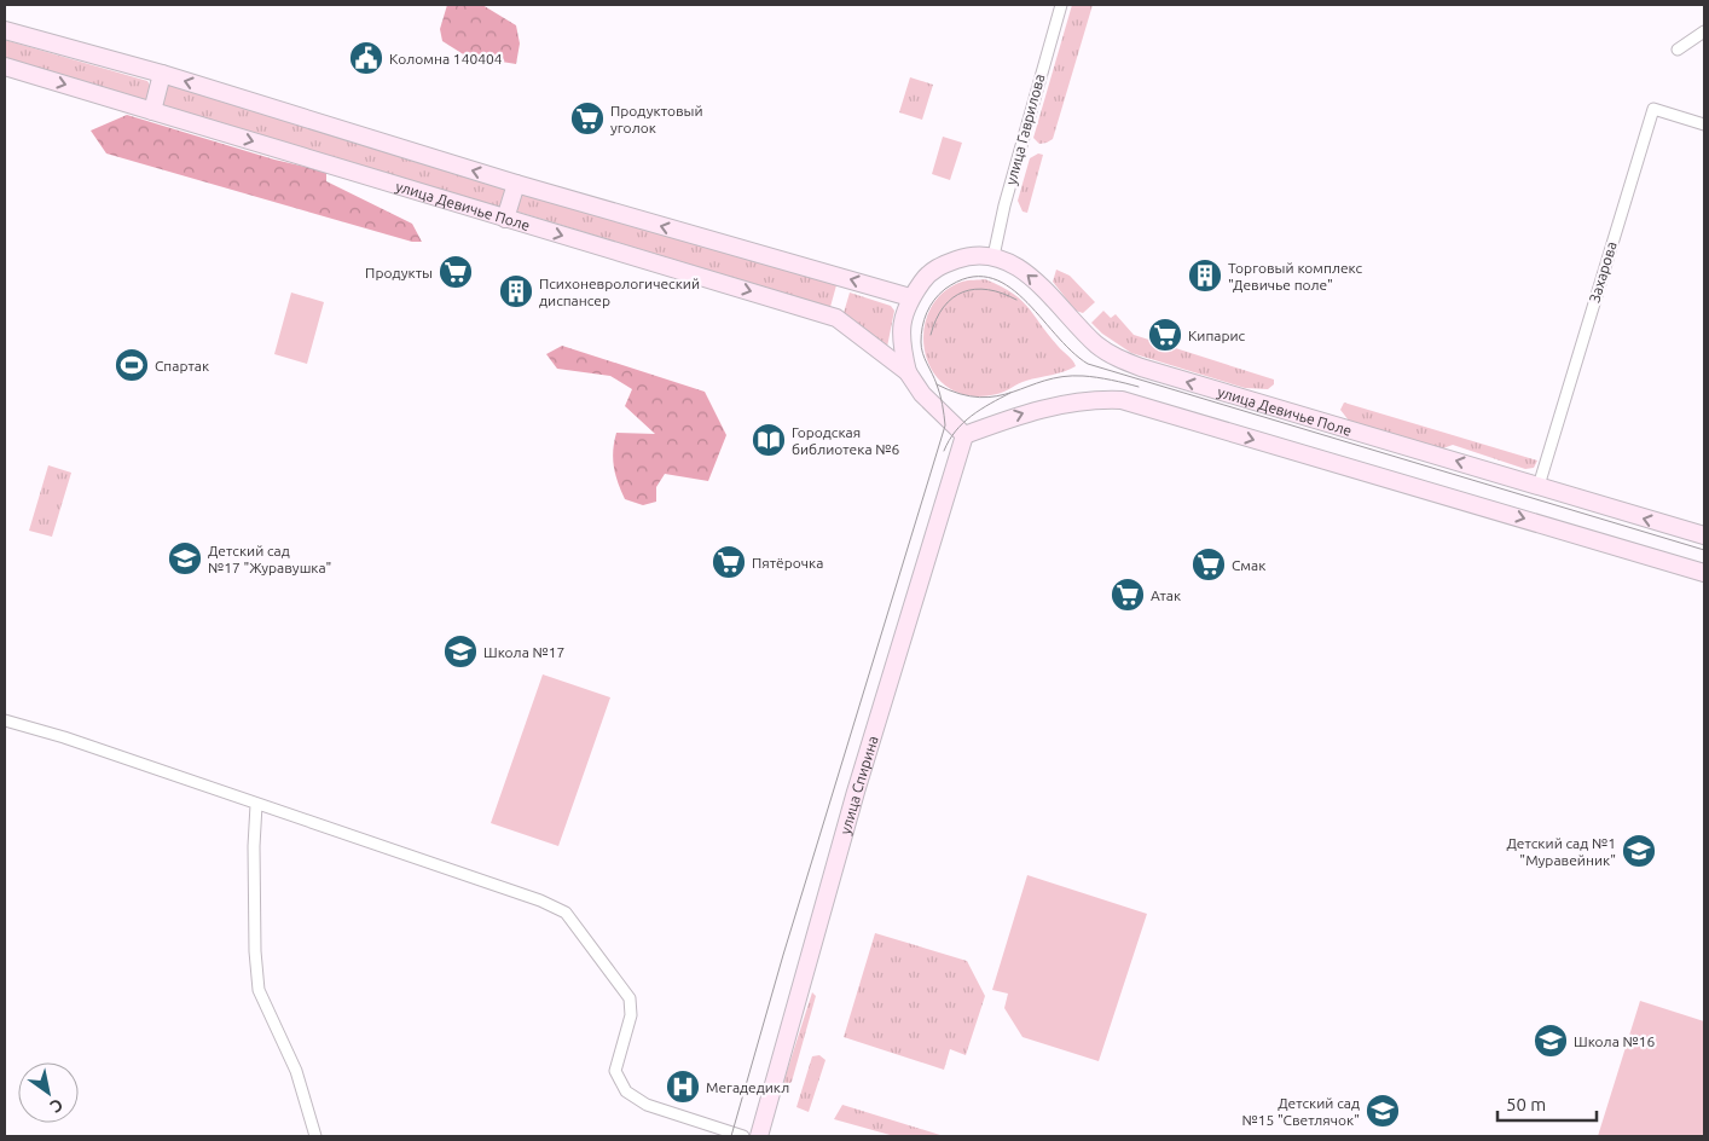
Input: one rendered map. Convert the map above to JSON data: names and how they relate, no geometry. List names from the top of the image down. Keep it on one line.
{"streets":{"main road":["улица Девичье Поле","улица Спирина"],"street":["улица Гаврилова","Захарова"]},"crossings":[["улица Гаврилова","улица Девичье Поле"],["улица Девичье Поле","Захарова"],["улица Девичье Поле","улица Спирина"]],"places":{"public building":["Коломна 140404"],"supermarket":["Продуктовый уголок","Продукты","Кипарис","Пятёрочка","Смак","Атак"],"building":["Торговый комплекс \"Девичье поле\"","Психоневрологический диспансер"],"sports":["Спартак"],"library":["Городская библиотека №6"],"school or university":["Детский сад №17 \"Журавушка\"","Школа №17","Детский сад №1 \"Муравейник\"","Школа №16","Детский сад №15 \"Светлячок\""],"hospital":["Мегадедикл"]},"scale_bar":"50 m","north":"bottom right"}
